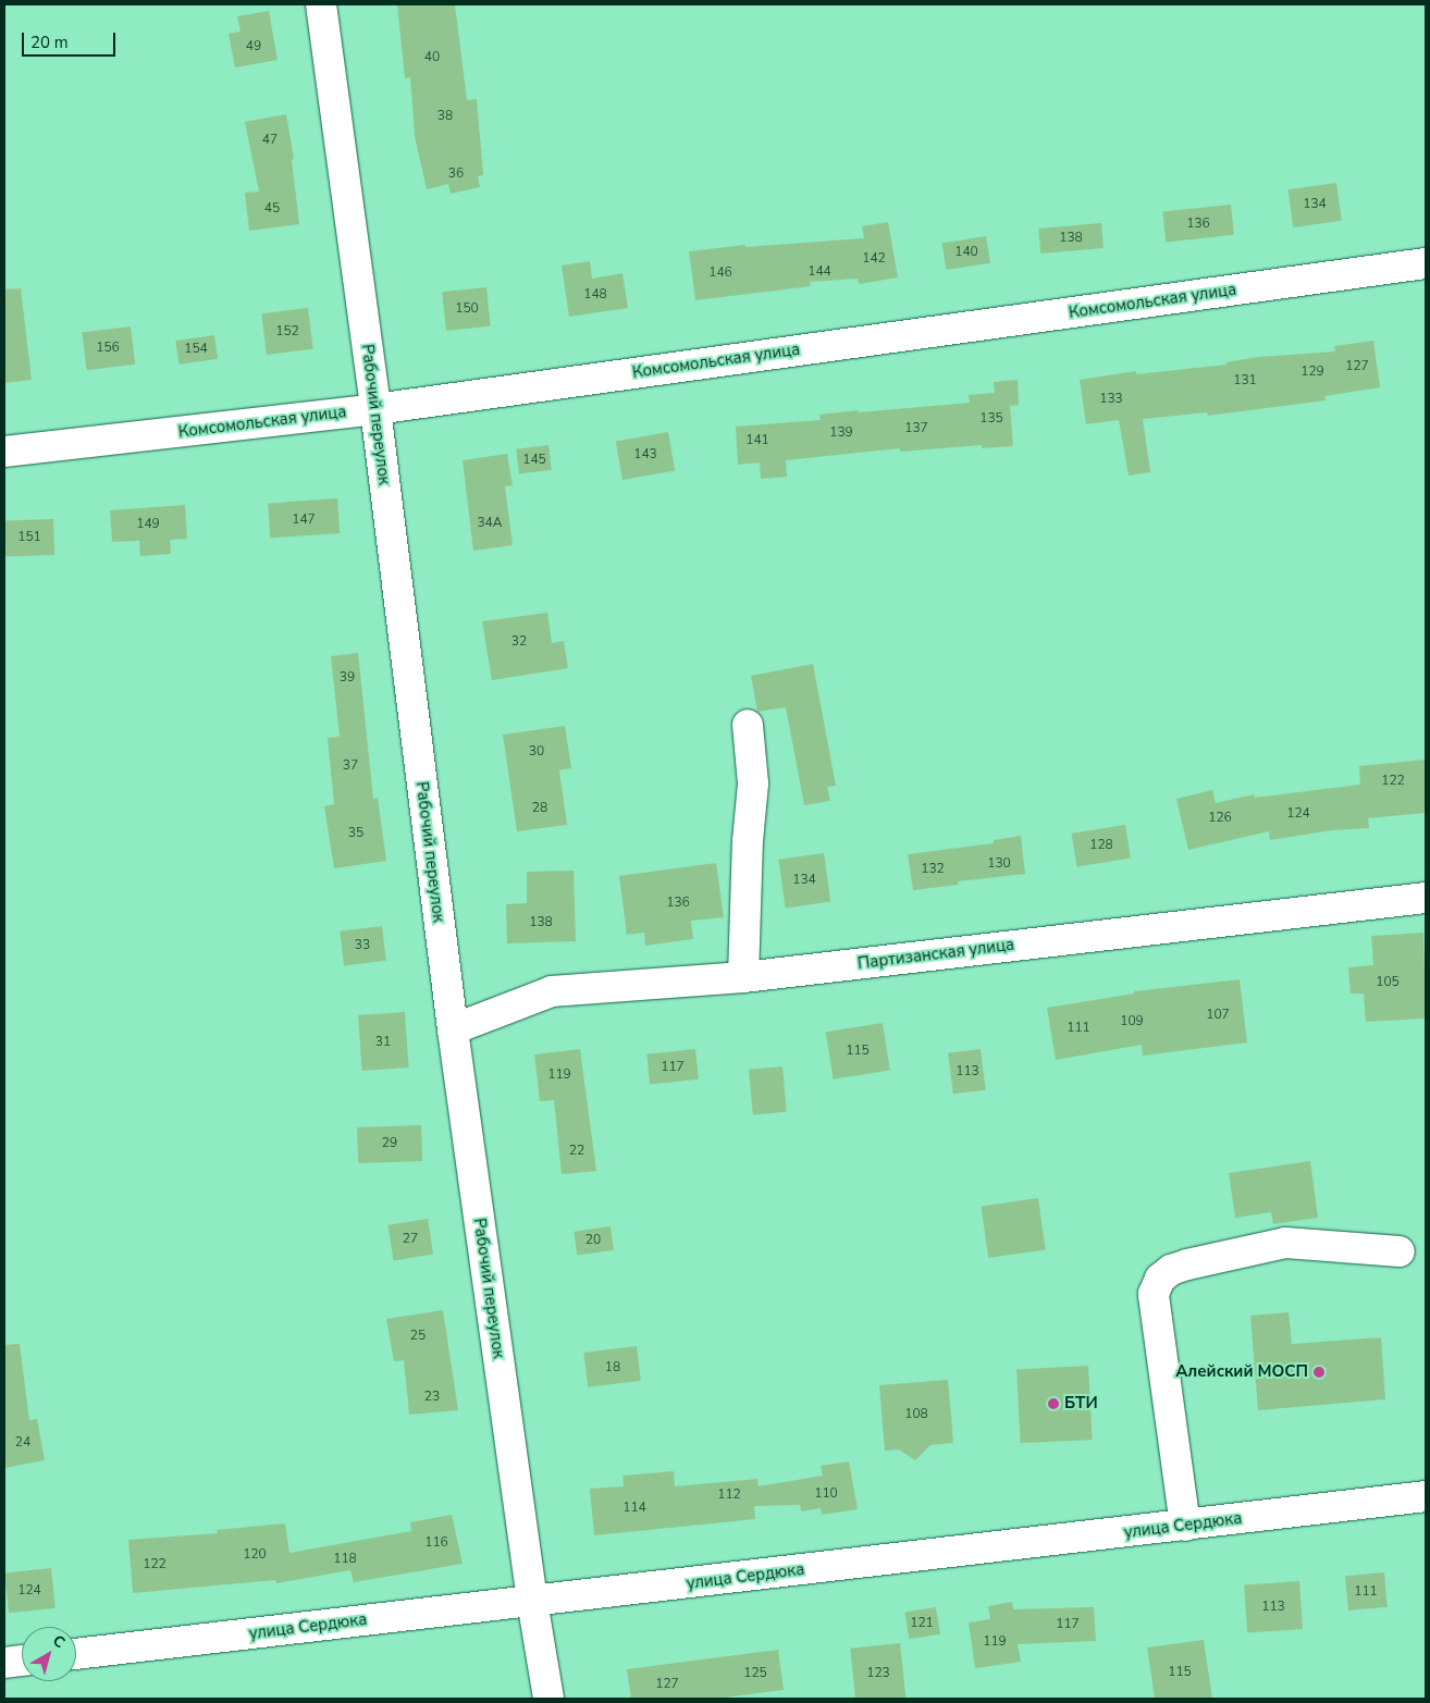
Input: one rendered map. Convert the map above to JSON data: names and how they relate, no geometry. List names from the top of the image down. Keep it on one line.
{"streets":{"street":["Комсомольская улица","Рабочий переулок","Партизанская улица","улица Сердюка"]},"crossings":[["Комсомольская улица","Рабочий переулок"],["Рабочий переулок","Партизанская улица"],["Рабочий переулок","улица Сердюка"]],"places":["Алейский МОСП","БТИ"],"house_numbers":["49","40","38","47","36","134","45","136","138","140","142","144","146","148","150","152","156","154","127","129","131","133","135","137","139","141","143","145","147","34А","149","151","32","39","30","37","122","28","124","126","35","128","130","132","134","136","138","33","105","107","109","111","31","115","117","113","119","29","22","27","20","25","18","23","108","24","110","112","114","116","120","118","122","124","111","113","121","117","119","115","125","123","127"],"scale_bar":"20 m","north":"top right"}
